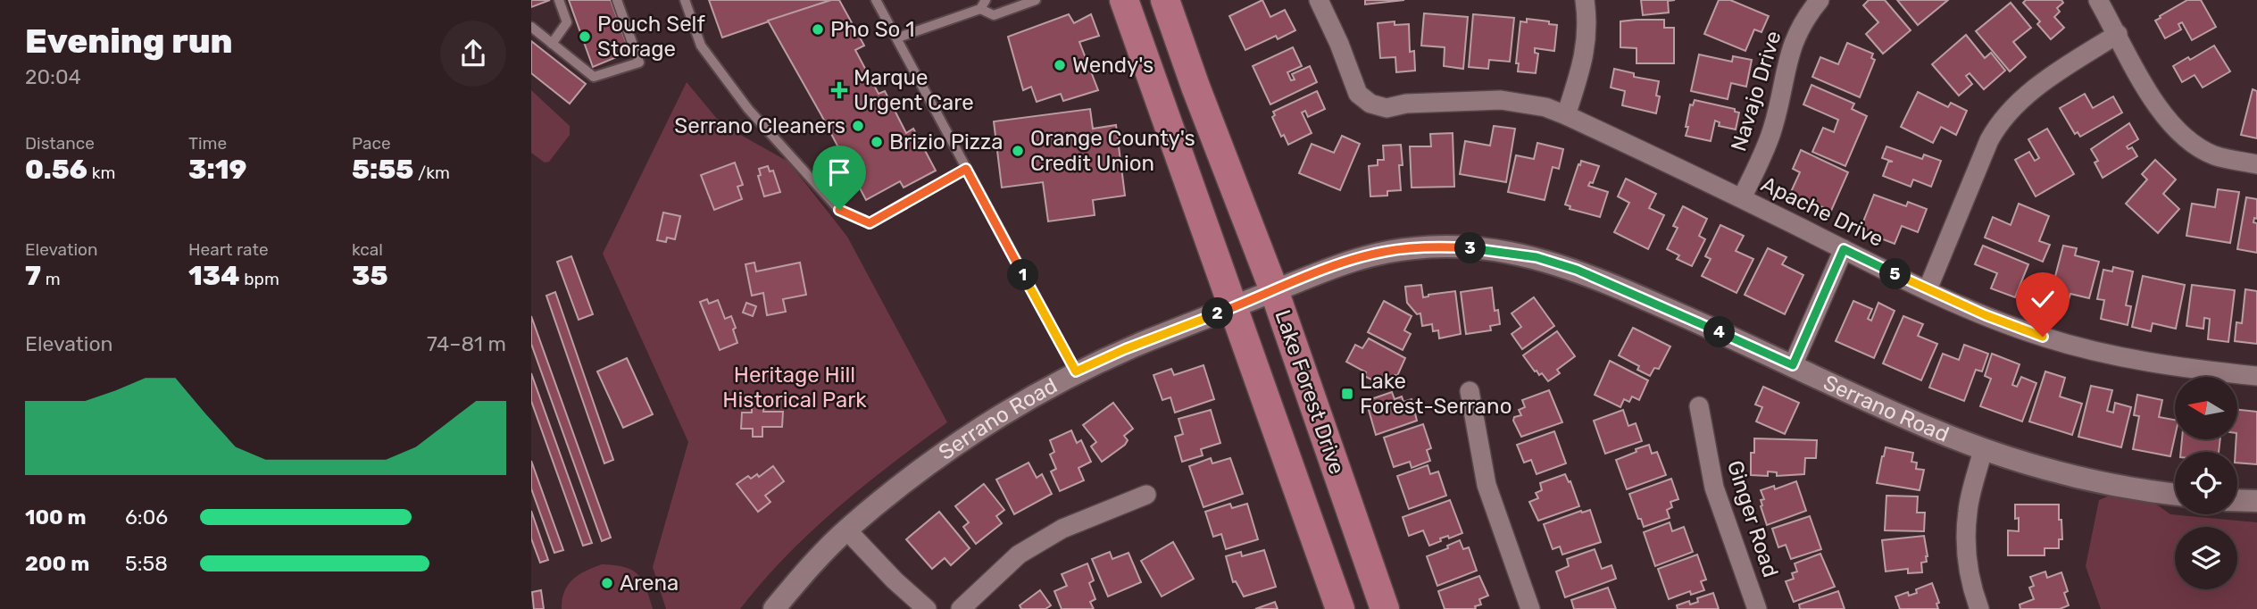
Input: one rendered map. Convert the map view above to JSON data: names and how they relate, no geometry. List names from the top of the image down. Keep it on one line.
{"streets":{"main road":["Lake Forest Drive"],"street":["Navajo Drive","Apache Drive","Serrano Road","Ginger Road"]},"crossings":[["Navajo Drive","Apache Drive"],["Lake Forest Drive","Serrano Road"]],"parks":["Heritage Hill Historical Park"],"places":{"other":["Pho So 1","Pouch Self Storage","Wendy's","Serrano Cleaners","Brizio Pizza","Orange County's Credit Union","Arena"],"health":["Marque Urgent Care"],"transit":["Lake Forest-Serrano"]},"north":"left","page":{"heading":["Evening run","20:04"],"stats":[["Distance","0.56 km"],["Time","3:19"],["Pace","5:55 /km"],["Elevation","7 m"],["Heart rate","134 bpm"],["kcal","35"]],"pins":["3","5","1","2","4"],"chart":["Elevation","74–81 m"],"list":[{"name":"100 m","note":"6:06"},{"name":"200 m","note":"5:58"}]}}
